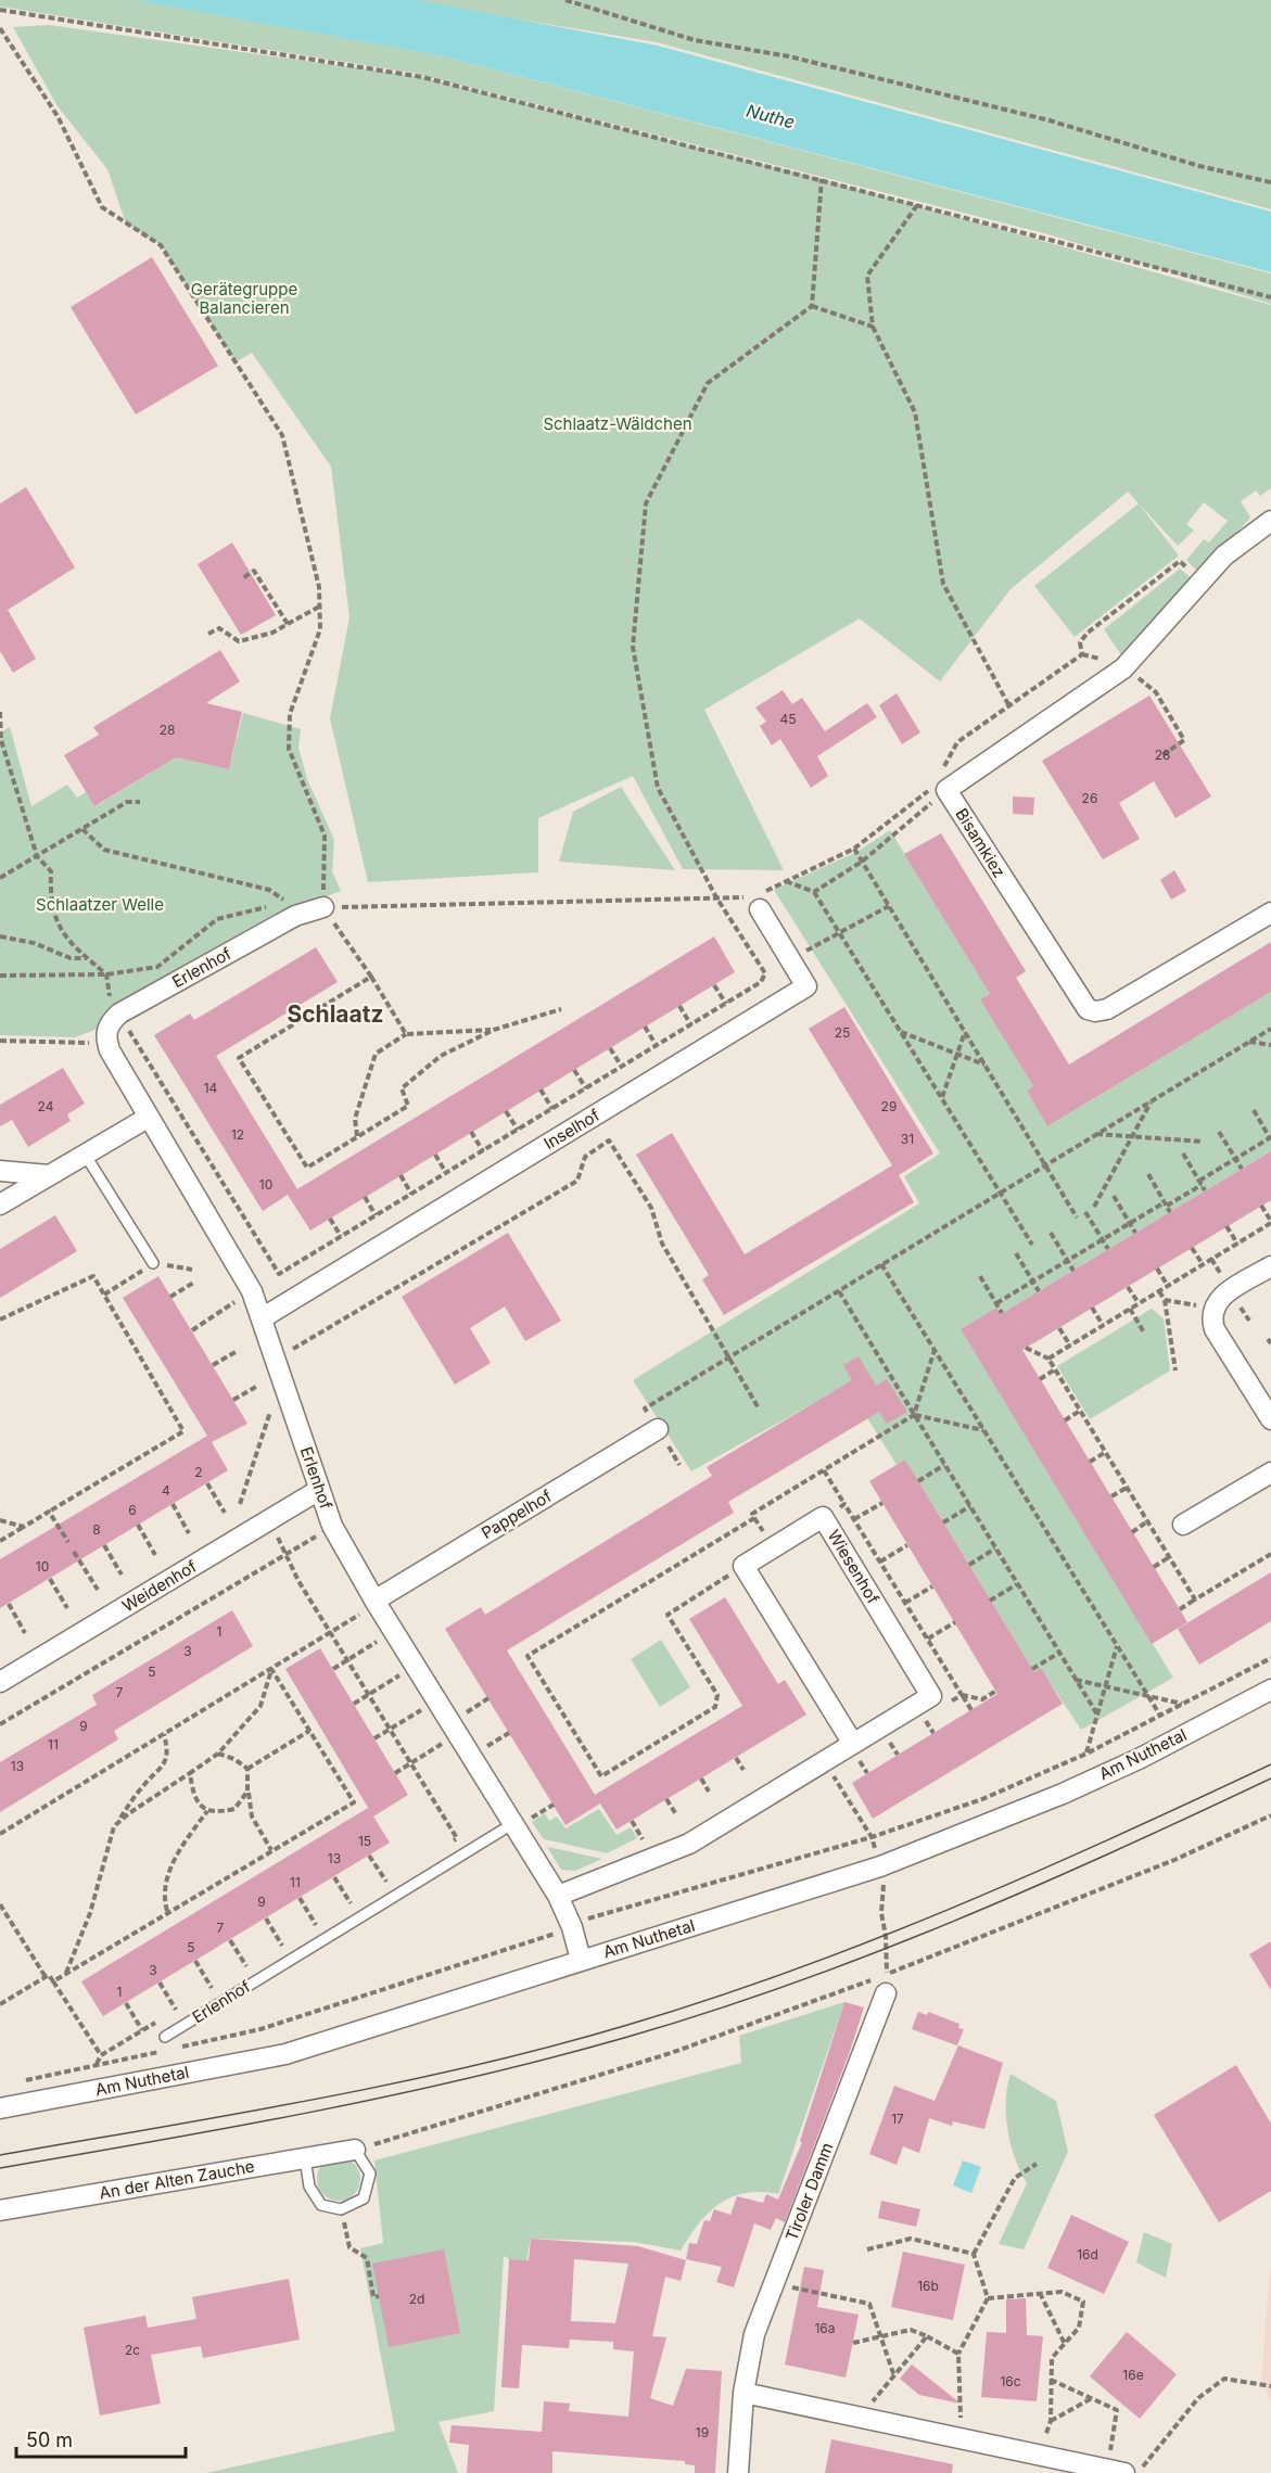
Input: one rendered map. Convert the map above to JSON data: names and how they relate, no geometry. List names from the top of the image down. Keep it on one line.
{"streets":{"street":["Bisamkiez","Erlenhof","Inselhof","Pappelhof","Wiesenhof","Weidenhof","Am Nuthetal","An der Alten Zauche","Tiroler Damm"]},"crossings":[["Erlenhof","Inselhof"],["Erlenhof","Pappelhof"],["Erlenhof","Wiesenhof"],["Erlenhof","Weidenhof"],["Erlenhof","Am Nuthetal"]],"districts":["Schlaatz"],"water":["Nuthe"],"parks":["Gerätegruppe Balancieren","Schlaatz-Wäldchen","Schlaatzer Welle"],"house_numbers":["45","28","28","26","25","14","24","29","12","31","10","2","4","6","8","10","1","3","5","7","9","11","13","15","13","11","9","7","5","3","1","17","16d","16b","2d","16a","2c","16e","16c","19"],"scale_bar":"50 m"}
